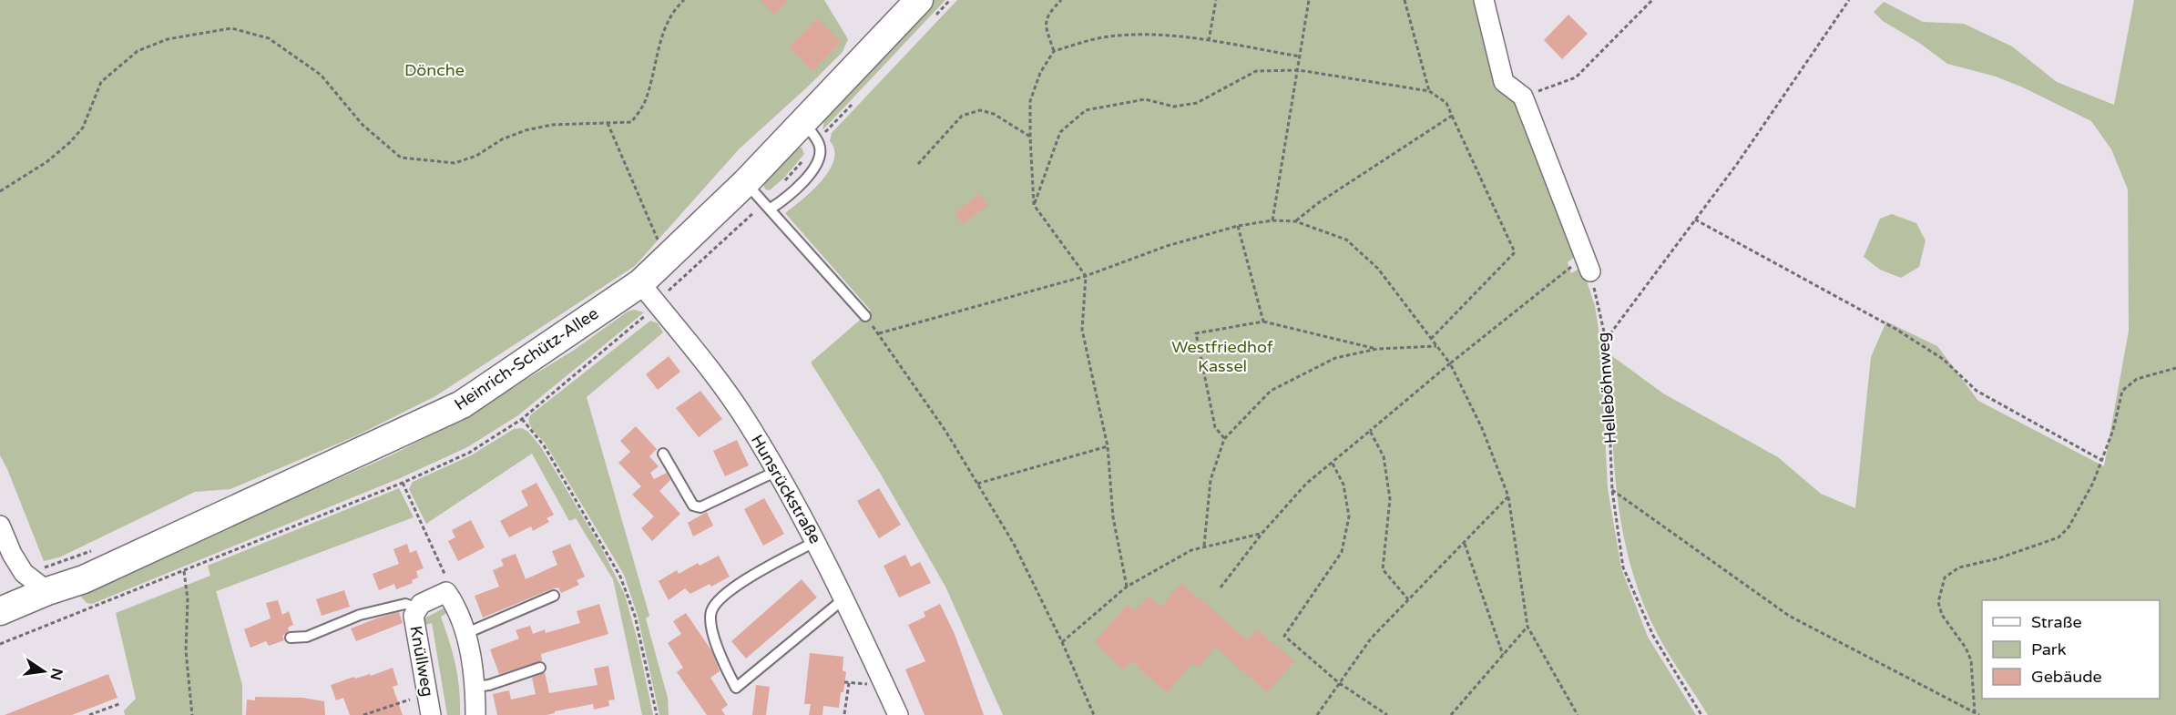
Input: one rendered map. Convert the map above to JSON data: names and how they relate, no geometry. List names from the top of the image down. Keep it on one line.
{"streets":{"main road":["Heinrich-Schütz-Allee"],"street":["Hunsrückstraße","Knüllweg"],"path":["Helleböhnweg"]},"crossings":[["Heinrich-Schütz-Allee","Hunsrückstraße"]],"parks":["Dönche","Westfriedhof Kassel"],"legend":["Straße","Park","Gebäude"],"north":"right"}
